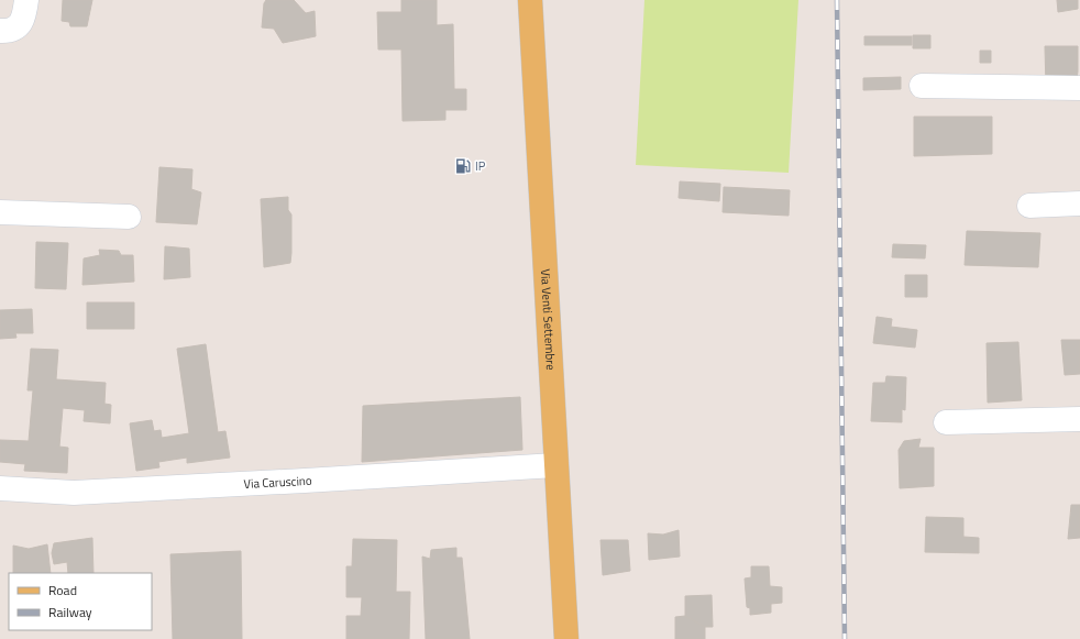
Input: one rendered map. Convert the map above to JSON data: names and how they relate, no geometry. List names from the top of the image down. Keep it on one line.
{"streets":{"main road":["Via Venti Settembre"],"street":["Via Caruscino"]},"crossings":[["Via Venti Settembre","Via Caruscino"]],"places":{"fuel station":["IP"]},"legend":["Road","Railway"]}
